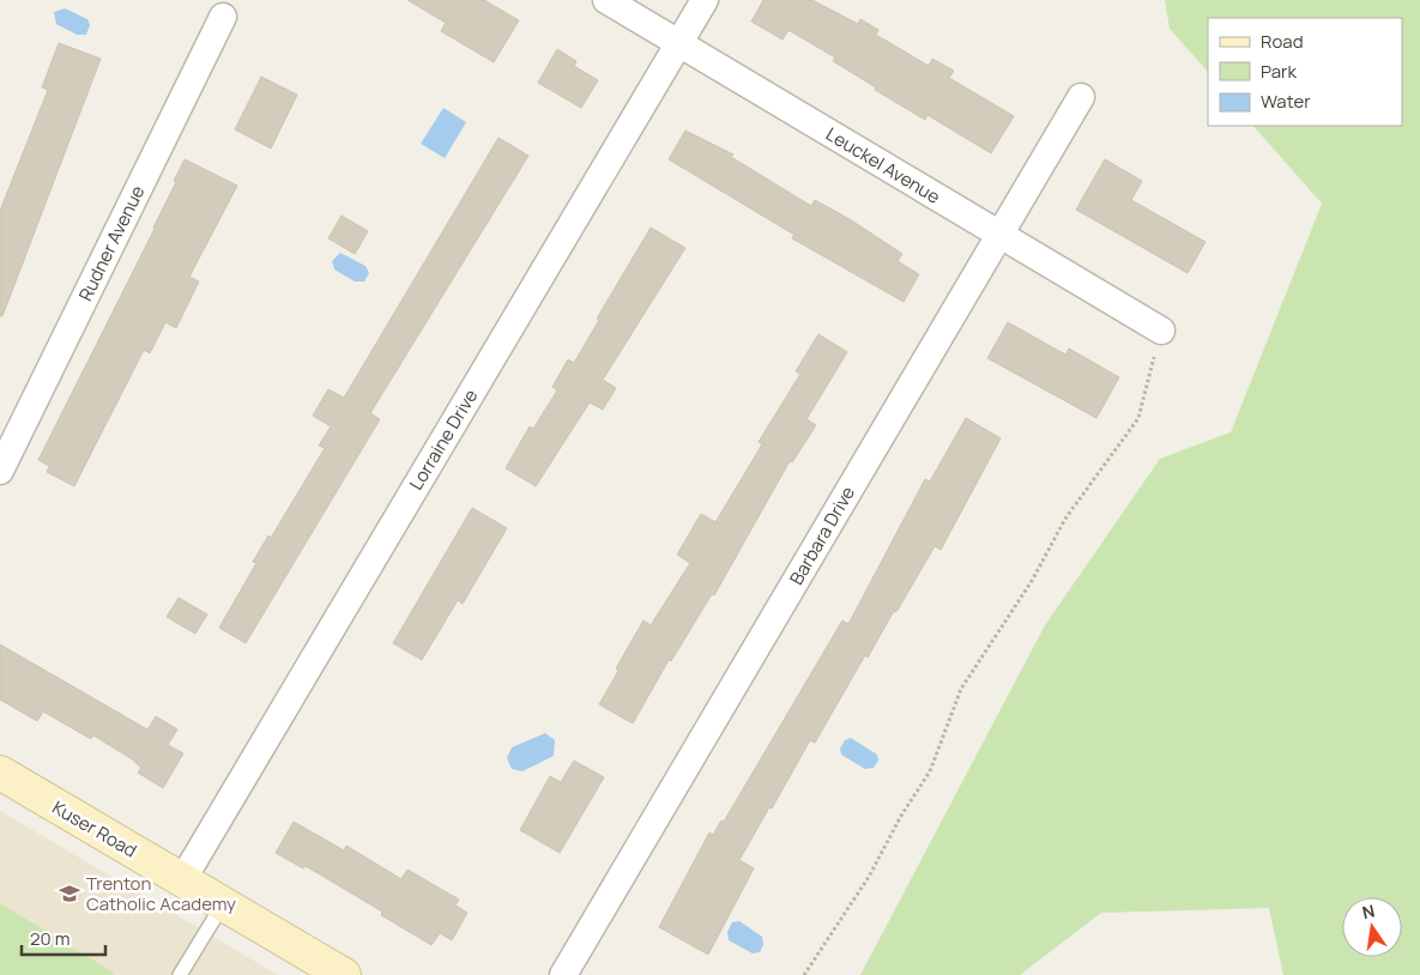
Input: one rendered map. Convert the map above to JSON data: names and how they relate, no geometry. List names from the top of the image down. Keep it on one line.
{"streets":{"street":["Leuckel Avenue","Rudner Avenue","Lorraine Drive","Barbara Drive","Kuser Road"]},"crossings":[["Leuckel Avenue","Lorraine Drive"],["Leuckel Avenue","Barbara Drive"],["Lorraine Drive","Kuser Road"]],"places":{"school or university":["Trenton Catholic Academy"]},"legend":["Road","Park","Water"],"scale_bar":"20 m","north":"top"}
